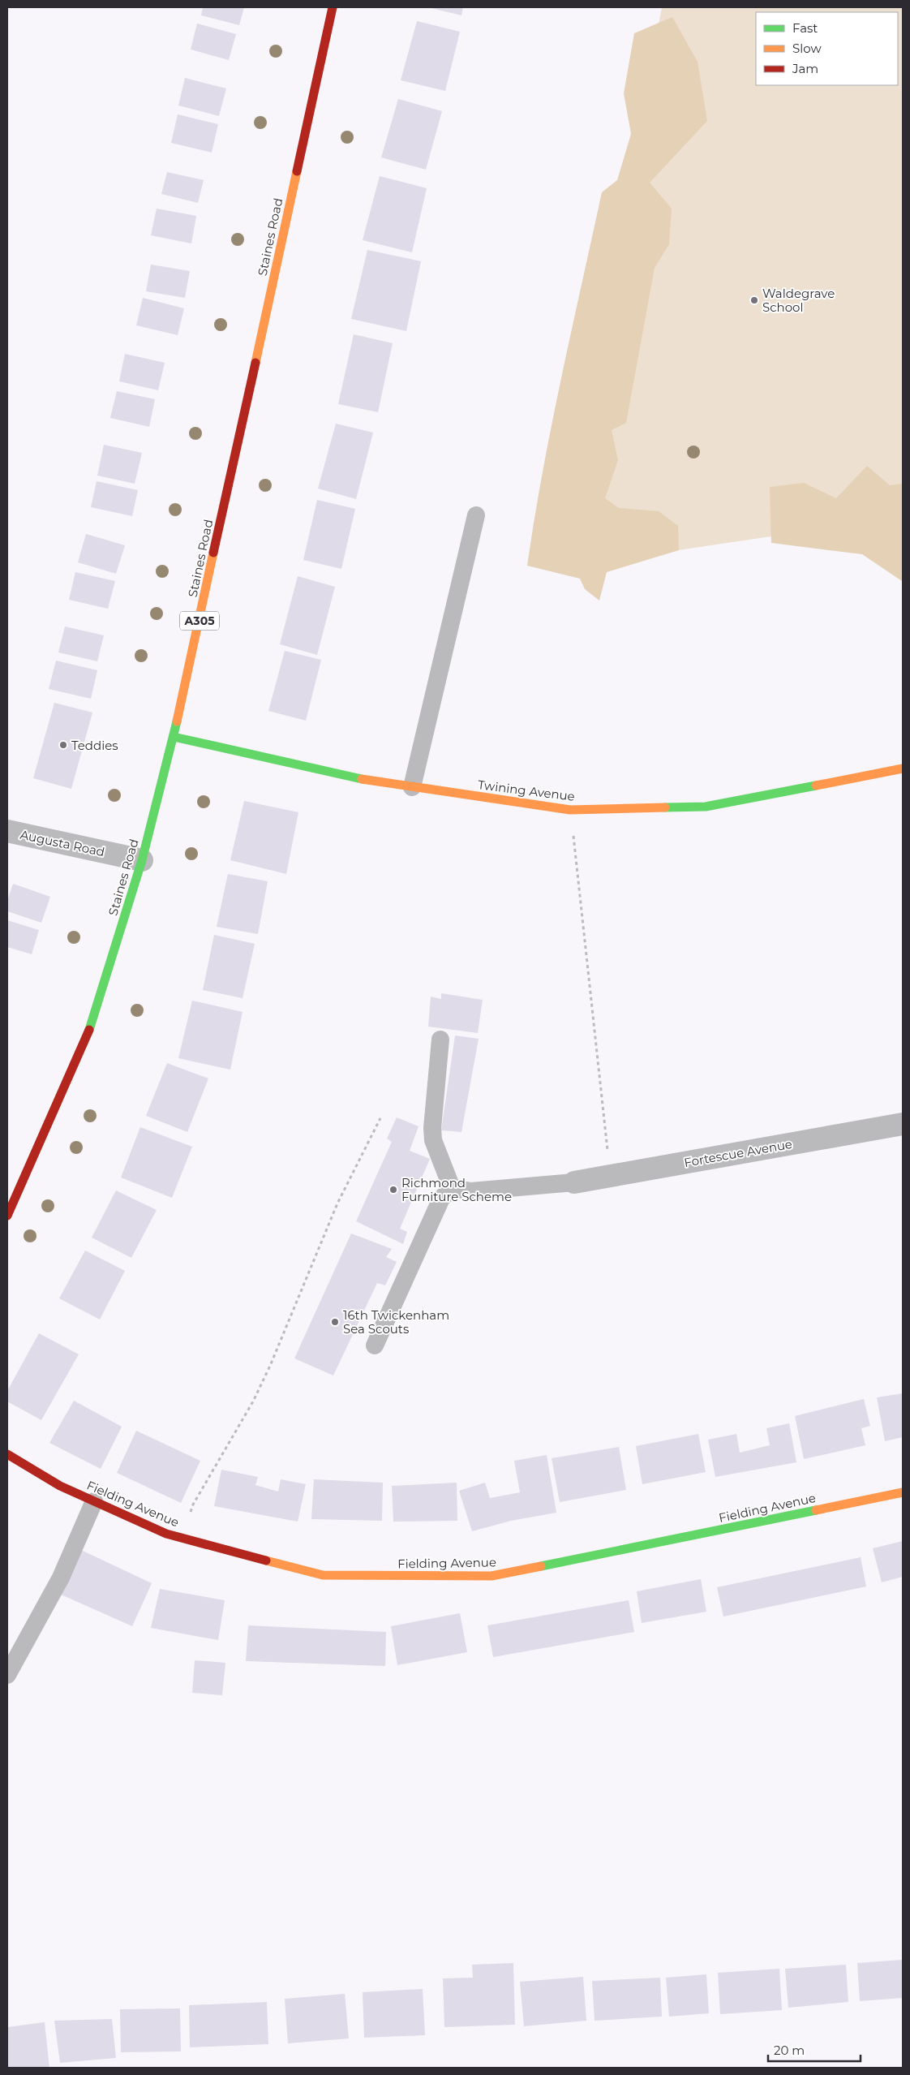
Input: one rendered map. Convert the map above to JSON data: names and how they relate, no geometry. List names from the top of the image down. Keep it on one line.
{"streets":{"street":["Staines Road","A305","Twining Avenue","Augusta Road","Fortescue Avenue","Fielding Avenue"]},"crossings":[["Staines Road","Twining Avenue"],["Staines Road","Augusta Road"]],"places":["Waldegrave School","Teddies","Richmond Furniture Scheme","16th Twickenham Sea Scouts"],"legend":["Fast","Slow","Jam"],"scale_bar":"20 m"}
